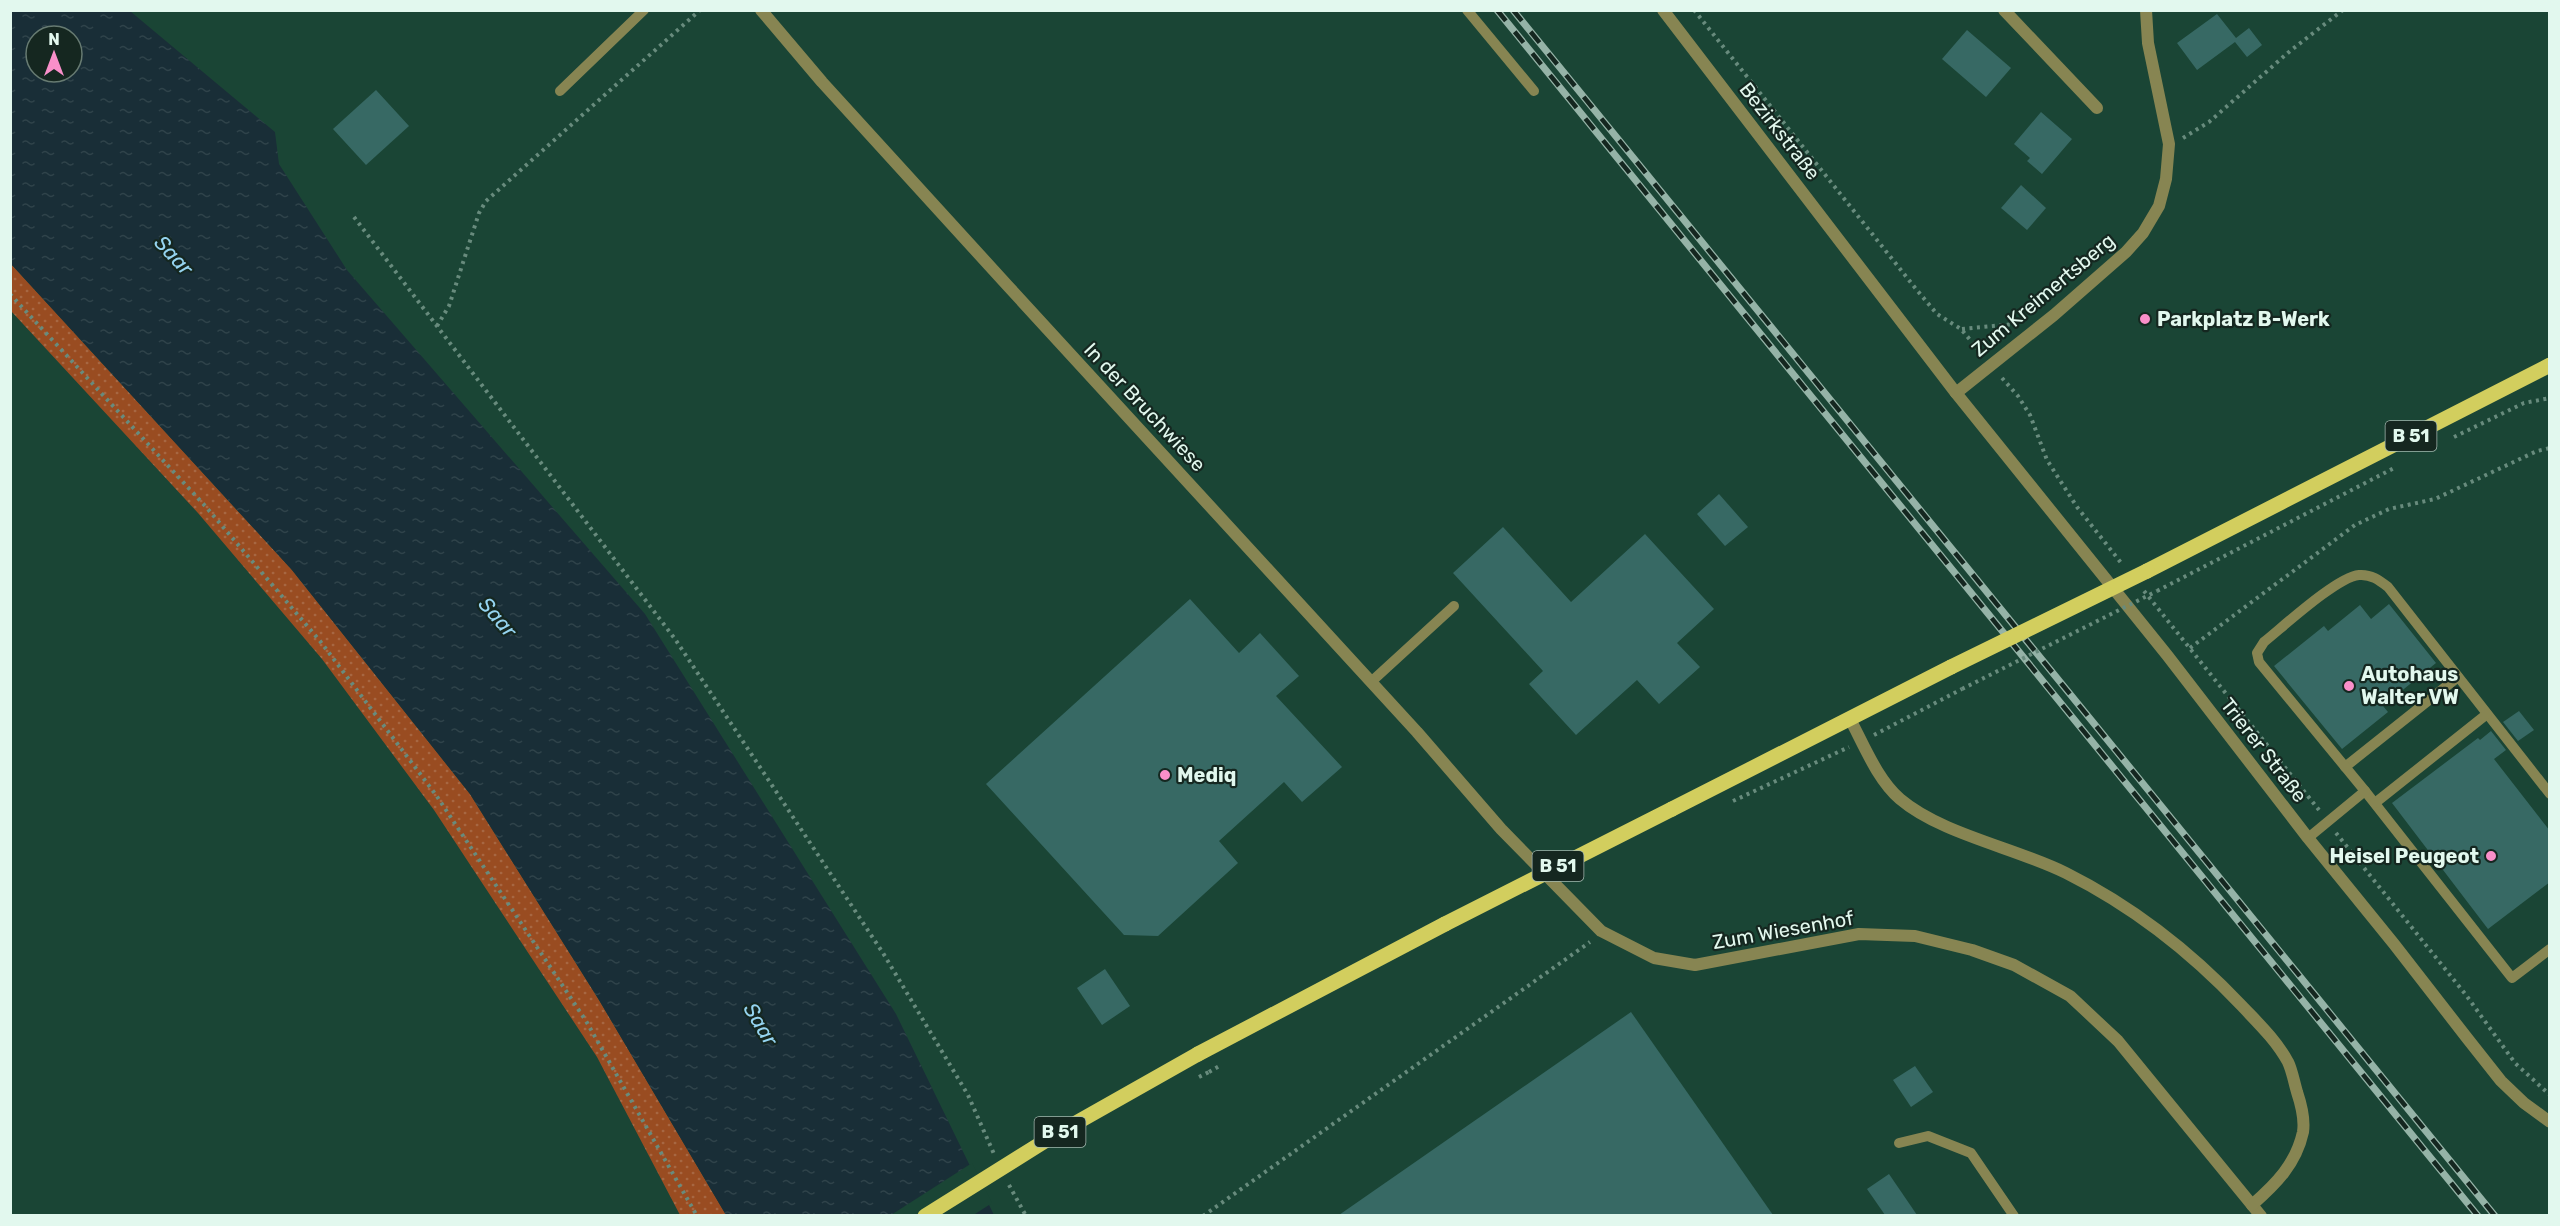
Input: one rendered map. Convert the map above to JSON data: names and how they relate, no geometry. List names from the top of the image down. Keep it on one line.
{"streets":{"main road":["B 51"],"street":["Bezirkstraße","Zum Kreimertsberg","In der Bruchwiese","Trierer Straße","Zum Wiesenhof"]},"crossings":[["Bezirkstraße","Zum Kreimertsberg"],["Bezirkstraße","Trierer Straße"],["Zum Kreimertsberg","Trierer Straße"],["In der Bruchwiese","Zum Wiesenhof"]],"water":["Saar"],"places":["Parkplatz B-Werk","Autohaus Walter VW","Mediq","Heisel Peugeot"],"north":"top"}
